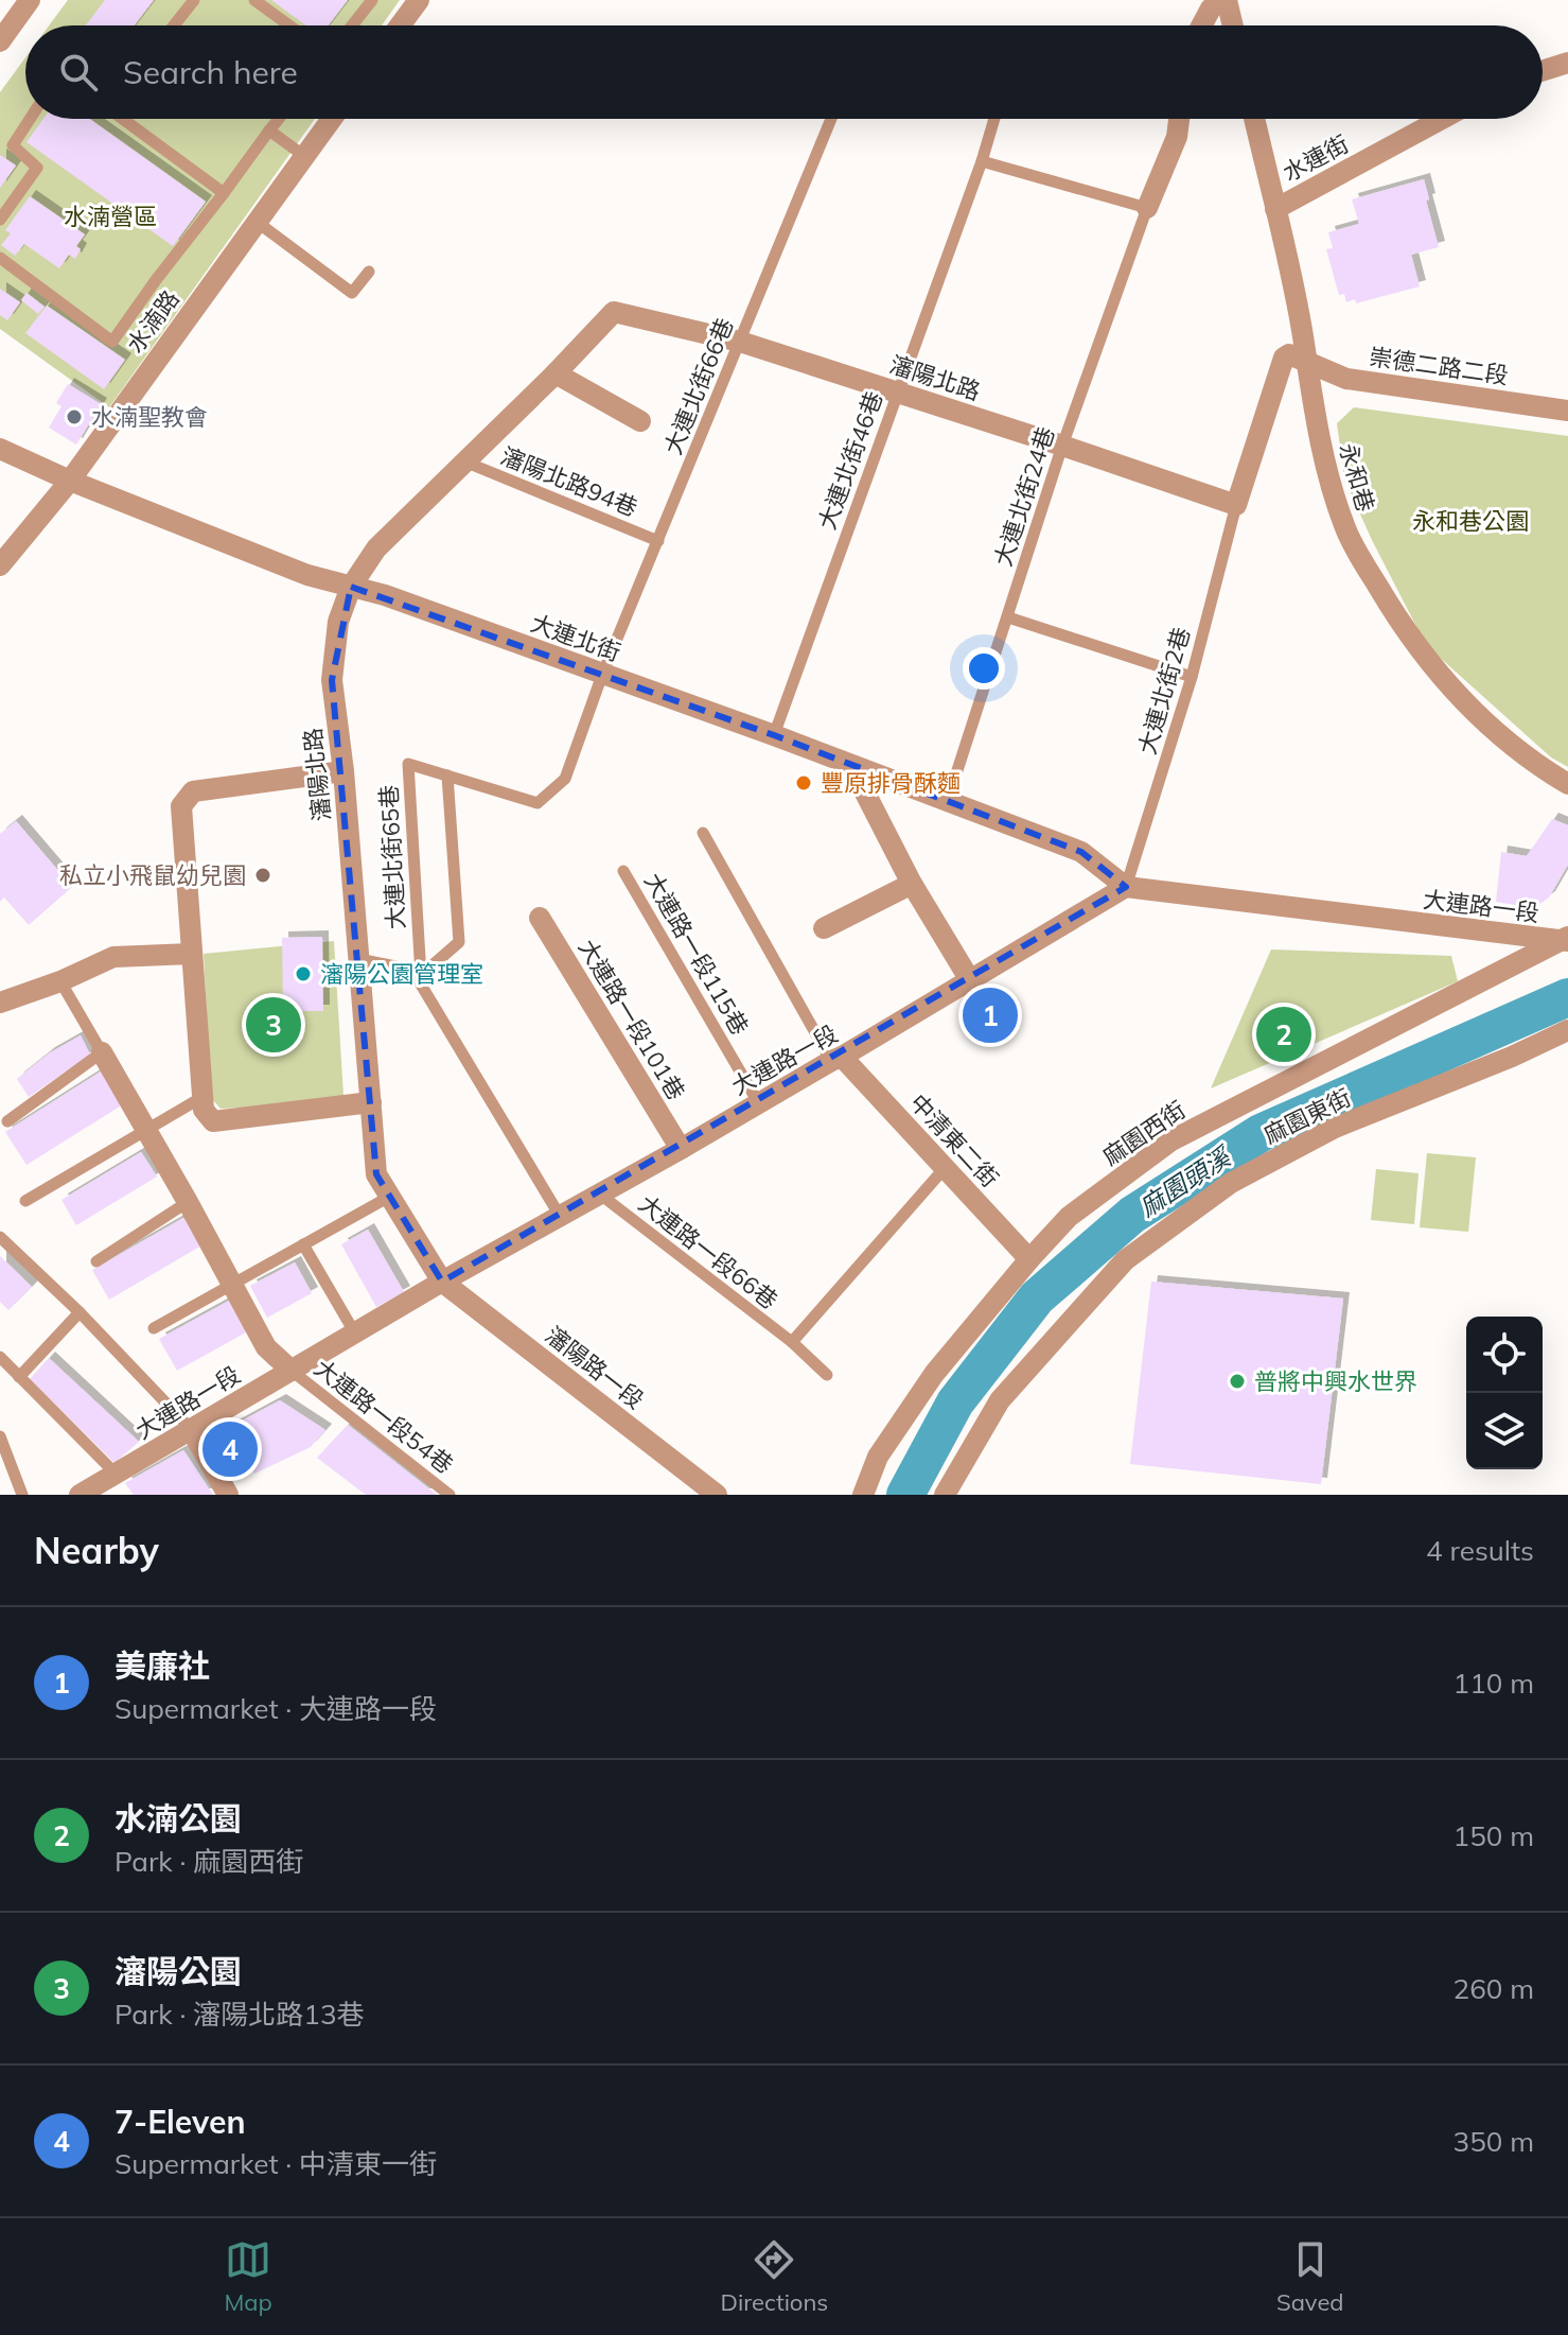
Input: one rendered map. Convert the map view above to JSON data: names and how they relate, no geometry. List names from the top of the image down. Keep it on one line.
{"streets":{"street":["水連街","水湳路","崇德二路二段","瀋陽北路","永和巷","大連北街","大連路一段","大連路一段101巷","麻園東街","麻園西街","中清東二街","瀋陽路一段"],"lane":["大連北街66巷","大連北街46巷","瀋陽北路94巷","大連北街24巷","大連北街2巷","大連北街65巷","大連路一段115巷","大連路一段66巷","大連路一段54巷"]},"crossings":[["水連街","永和巷"],["水湳路","大連北街"],["崇德二路二段","永和巷"],["瀋陽北路","大連北街66巷"],["瀋陽北路","大連北街46巷"],["瀋陽北路","瀋陽北路94巷"],["瀋陽北路","大連北街24巷"],["瀋陽北路","大連北街"],["瀋陽北路","大連北街2巷"],["瀋陽北路","大連路一段"],["瀋陽北路","瀋陽路一段"],["大連北街66巷","瀋陽北路94巷"],["大連北街66巷","大連北街"],["大連北街66巷","大連北街65巷"],["大連北街46巷","大連北街"],["大連北街24巷","大連北街"],["大連北街","大連北街2巷"],["大連北街","大連北街65巷"],["大連北街","大連路一段"],["大連北街2巷","大連路一段"],["大連路一段","大連路一段115巷"],["大連路一段","大連路一段101巷"],["大連路一段","麻園西街"],["大連路一段","中清東二街"],["大連路一段","大連路一段66巷"],["大連路一段","瀋陽路一段"],["大連路一段","大連路一段54巷"],["麻園西街","中清東二街"]],"water":["麻園頭溪"],"parks":["水湳營區","永和巷公園"],"places":["水湳聖教會","豐原排骨酥麵","私立小飛鼠幼兒園","瀋陽公園管理室","普將中興水世界"],"page":{"search":"Search here","pins":["1","3","2","4"],"heading":["Nearby","4 results"],"list":[{"mark":"1","name":"美廉社","note":"Supermarket · 大連路一段","value":"110 m"},{"mark":"2","name":"水湳公園","note":"Park · 麻園西街","value":"150 m"},{"mark":"3","name":"瀋陽公園","note":"Park · 瀋陽北路13巷","value":"260 m"},{"mark":"4","name":"7-Eleven","note":"Supermarket · 中清東一街","value":"350 m"}],"nav":["Map","Directions","Saved"]}}
